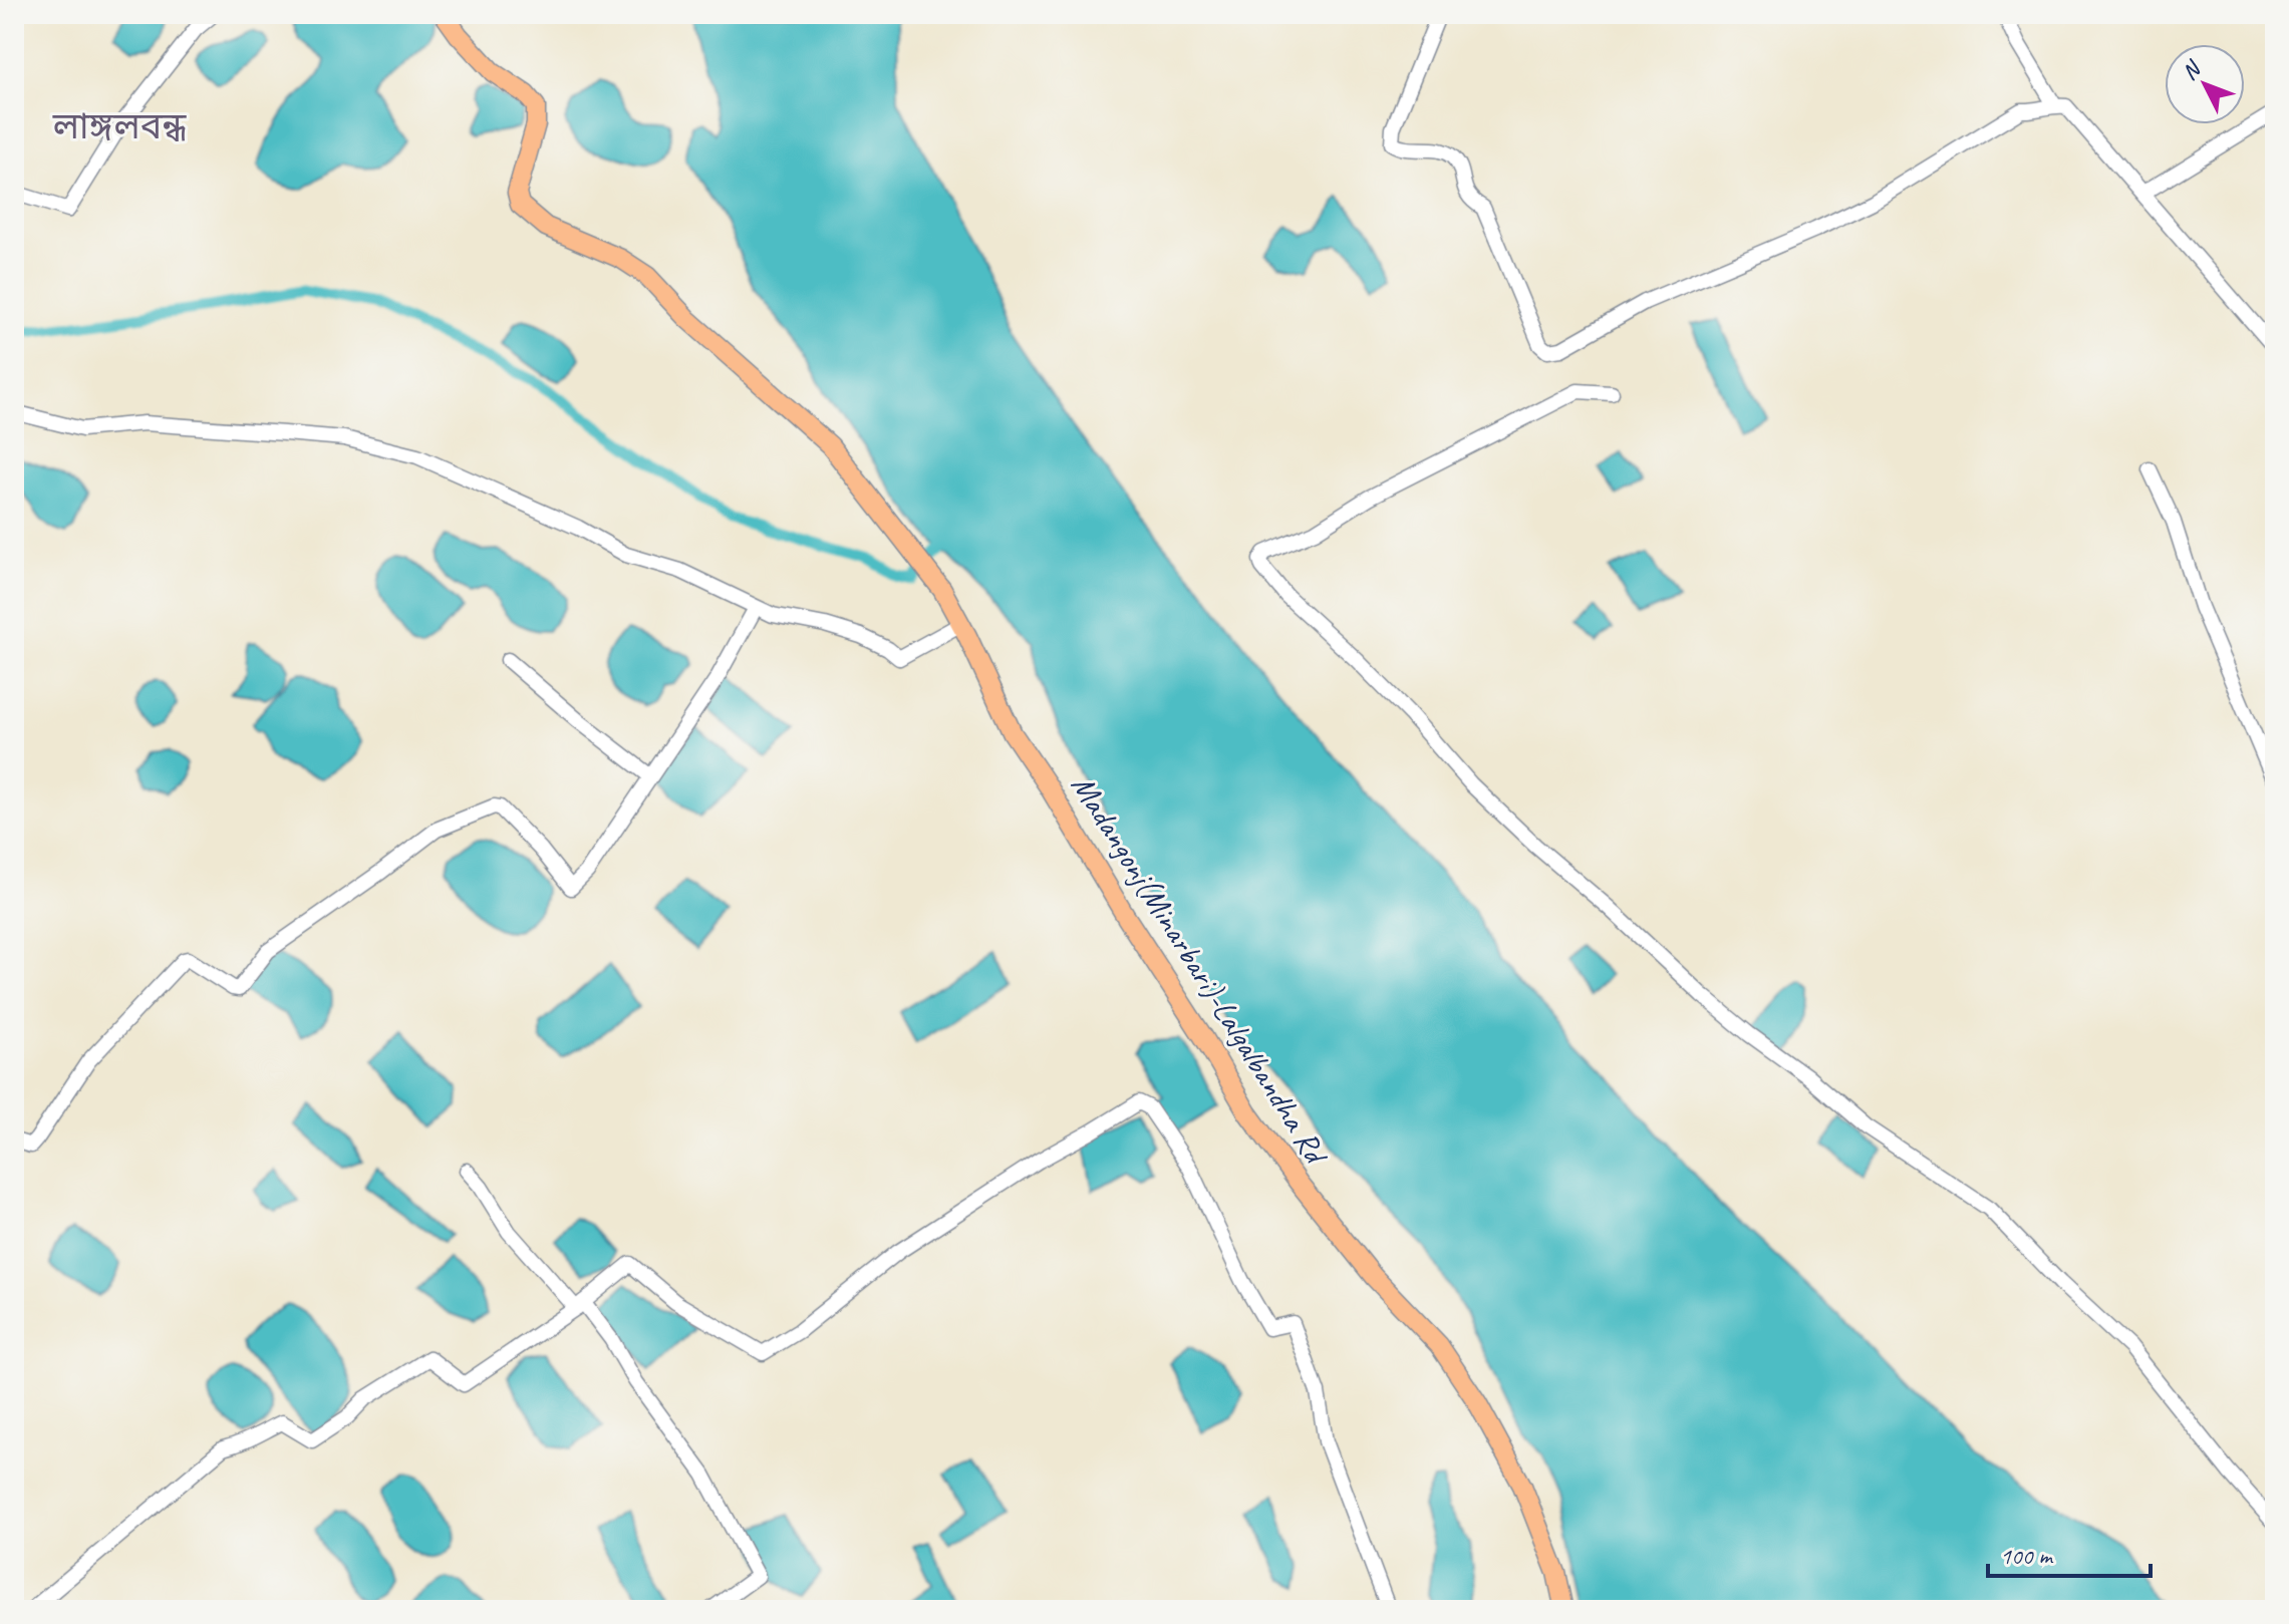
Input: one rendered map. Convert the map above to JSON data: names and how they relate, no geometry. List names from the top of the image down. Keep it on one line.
{"streets":{"main road":["Madangonj(Minarbari)-Lalgalbandha Rd"]},"districts":["লাঙ্গলবন্ধ"],"scale_bar":"100 m","north":"top left"}
